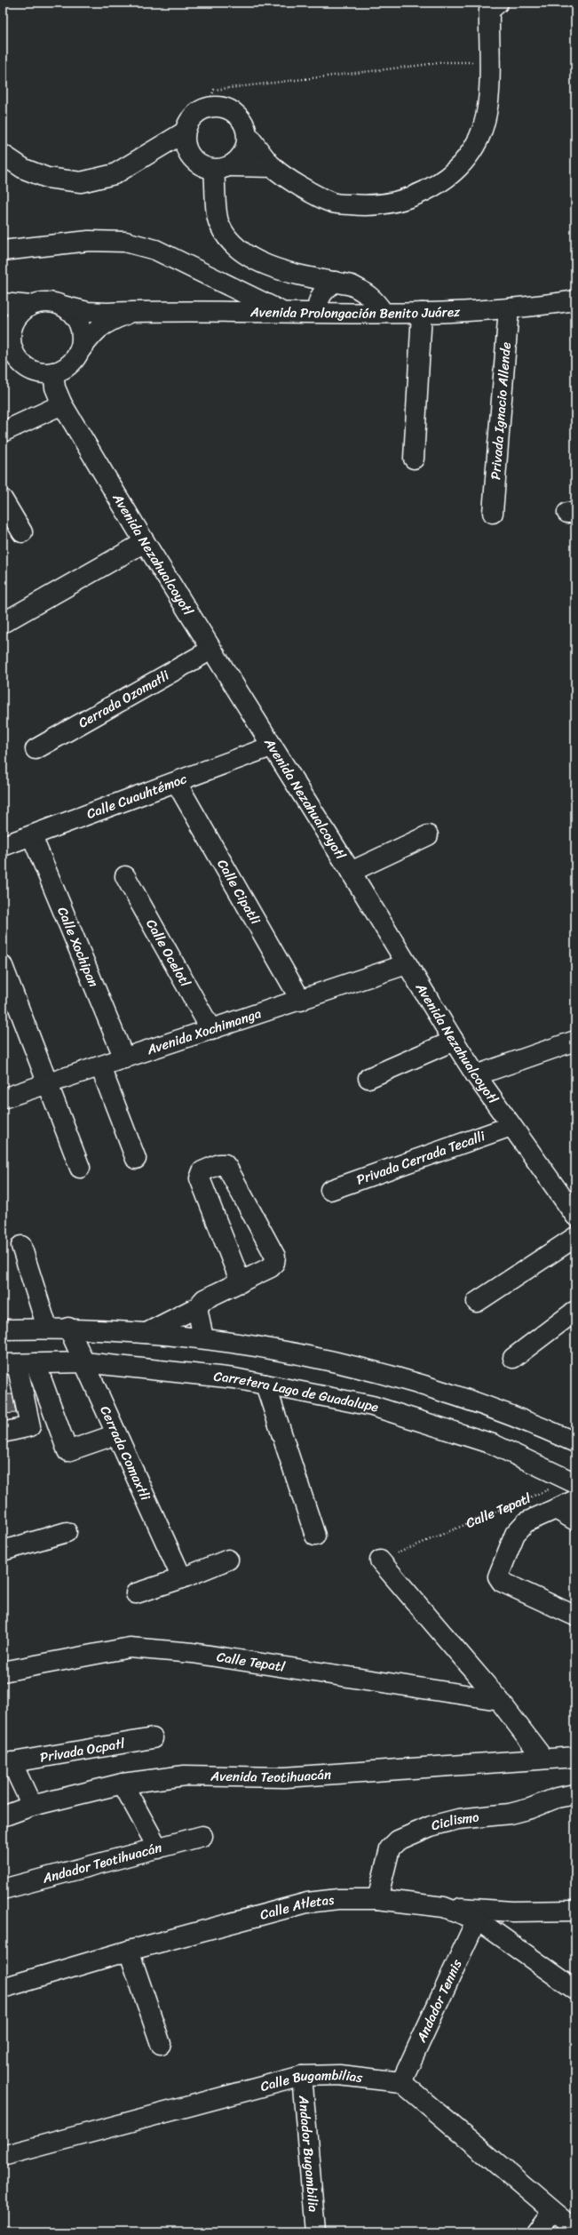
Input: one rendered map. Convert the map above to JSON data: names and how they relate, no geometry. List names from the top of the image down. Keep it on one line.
{"streets":{"street":["Avenida Prolongación Benito Juárez","Privada Ignacio Allende","Avenida Nezahualcoyotl","Cerrada Ozomatli","Calle Cuauhtémoc","Calle Cipatli","Calle Xochipan","Calle Ocelotl","Avenida Xochimanga","Privada Cerrada Tecalli","Carretera Lago de Guadalupe","Cerrada Comaxtli","Calle Tepatl","Privada Ocpatl","Avenida Teotihuacán","Ciclismo","Andador Teotihuacán","Calle Atletas","Andador Tennis","Calle Bugambilias","Andador Bugambilia"]},"crossings":[["Avenida Prolongación Benito Juárez","Privada Ignacio Allende"],["Avenida Prolongación Benito Juárez","Avenida Nezahualcoyotl"],["Avenida Nezahualcoyotl","Cerrada Ozomatli"],["Avenida Nezahualcoyotl","Calle Cuauhtémoc"],["Avenida Nezahualcoyotl","Avenida Xochimanga"],["Avenida Nezahualcoyotl","Privada Cerrada Tecalli"],["Calle Cuauhtémoc","Calle Cipatli"],["Calle Cuauhtémoc","Calle Xochipan"],["Calle Cipatli","Avenida Xochimanga"],["Calle Xochipan","Avenida Xochimanga"],["Calle Ocelotl","Avenida Xochimanga"],["Carretera Lago de Guadalupe","Cerrada Comaxtli"],["Carretera Lago de Guadalupe","Calle Tepatl"],["Privada Ocpatl","Avenida Teotihuacán"],["Ciclismo","Calle Atletas"],["Calle Atletas","Andador Tennis"],["Andador Tennis","Calle Bugambilias"],["Calle Bugambilias","Andador Bugambilia"]]}
